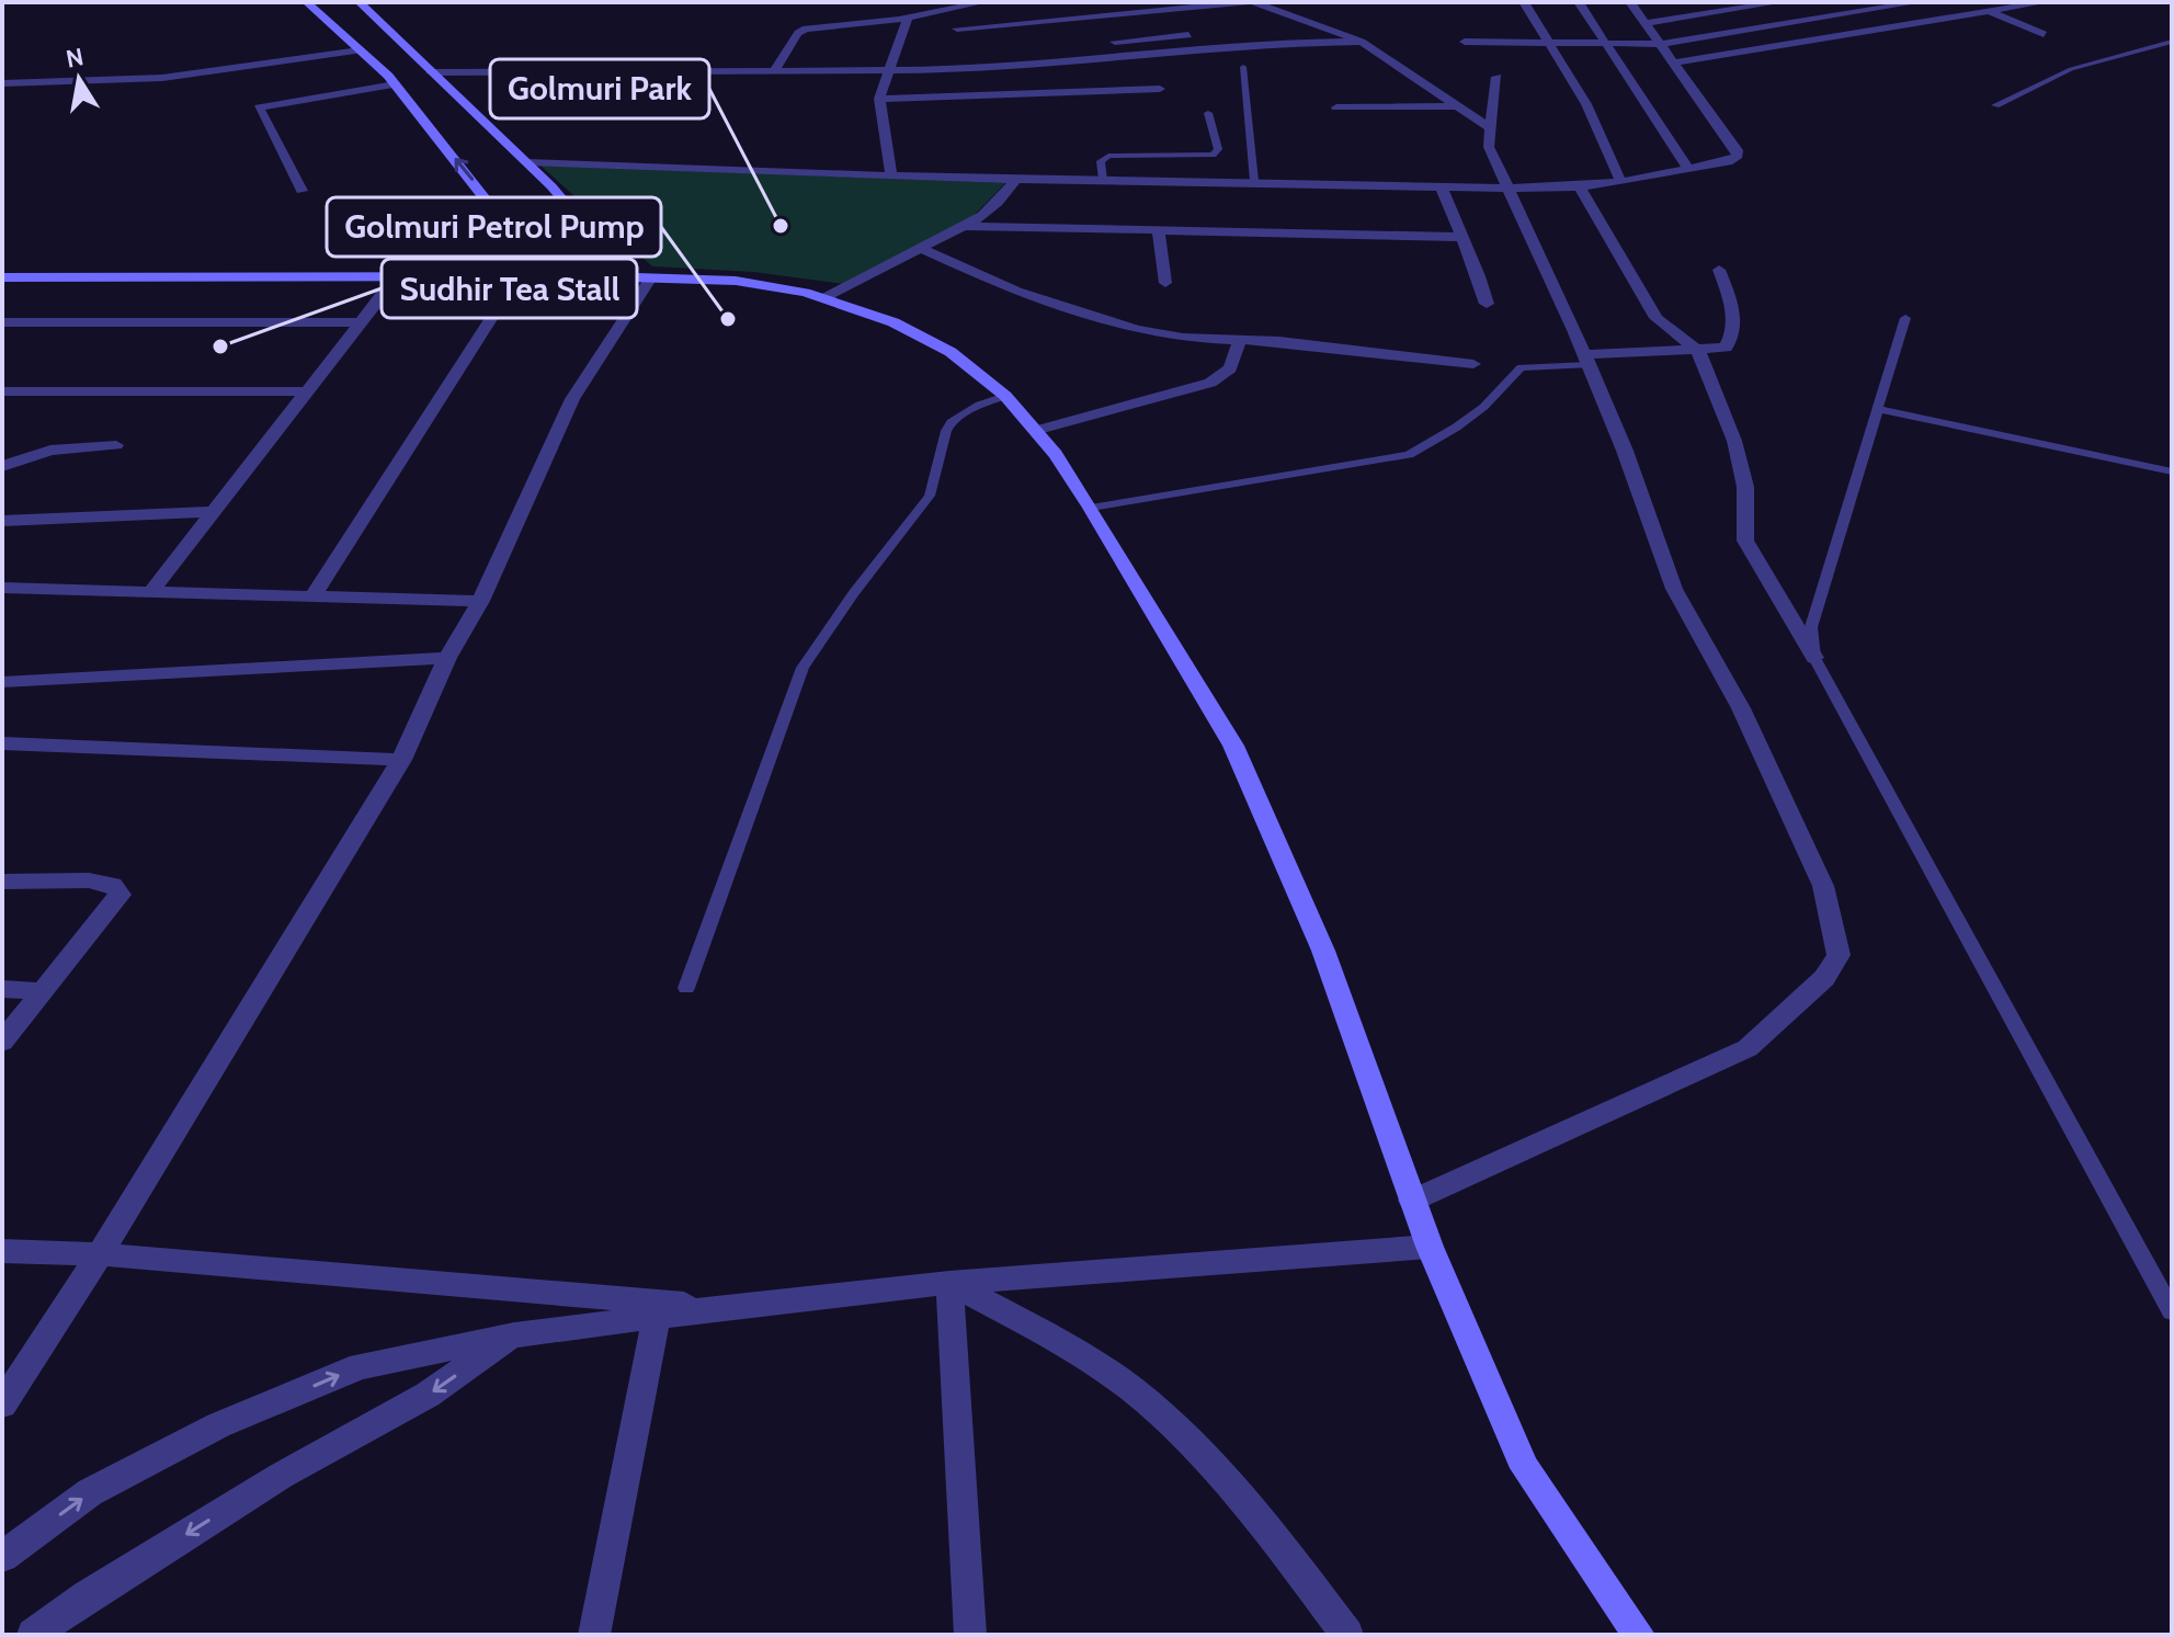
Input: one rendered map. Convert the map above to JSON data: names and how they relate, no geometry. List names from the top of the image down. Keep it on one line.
{"places":["Golmuri Park","Golmuri Petrol Pump","Sudhir Tea Stall"],"north":"top"}
